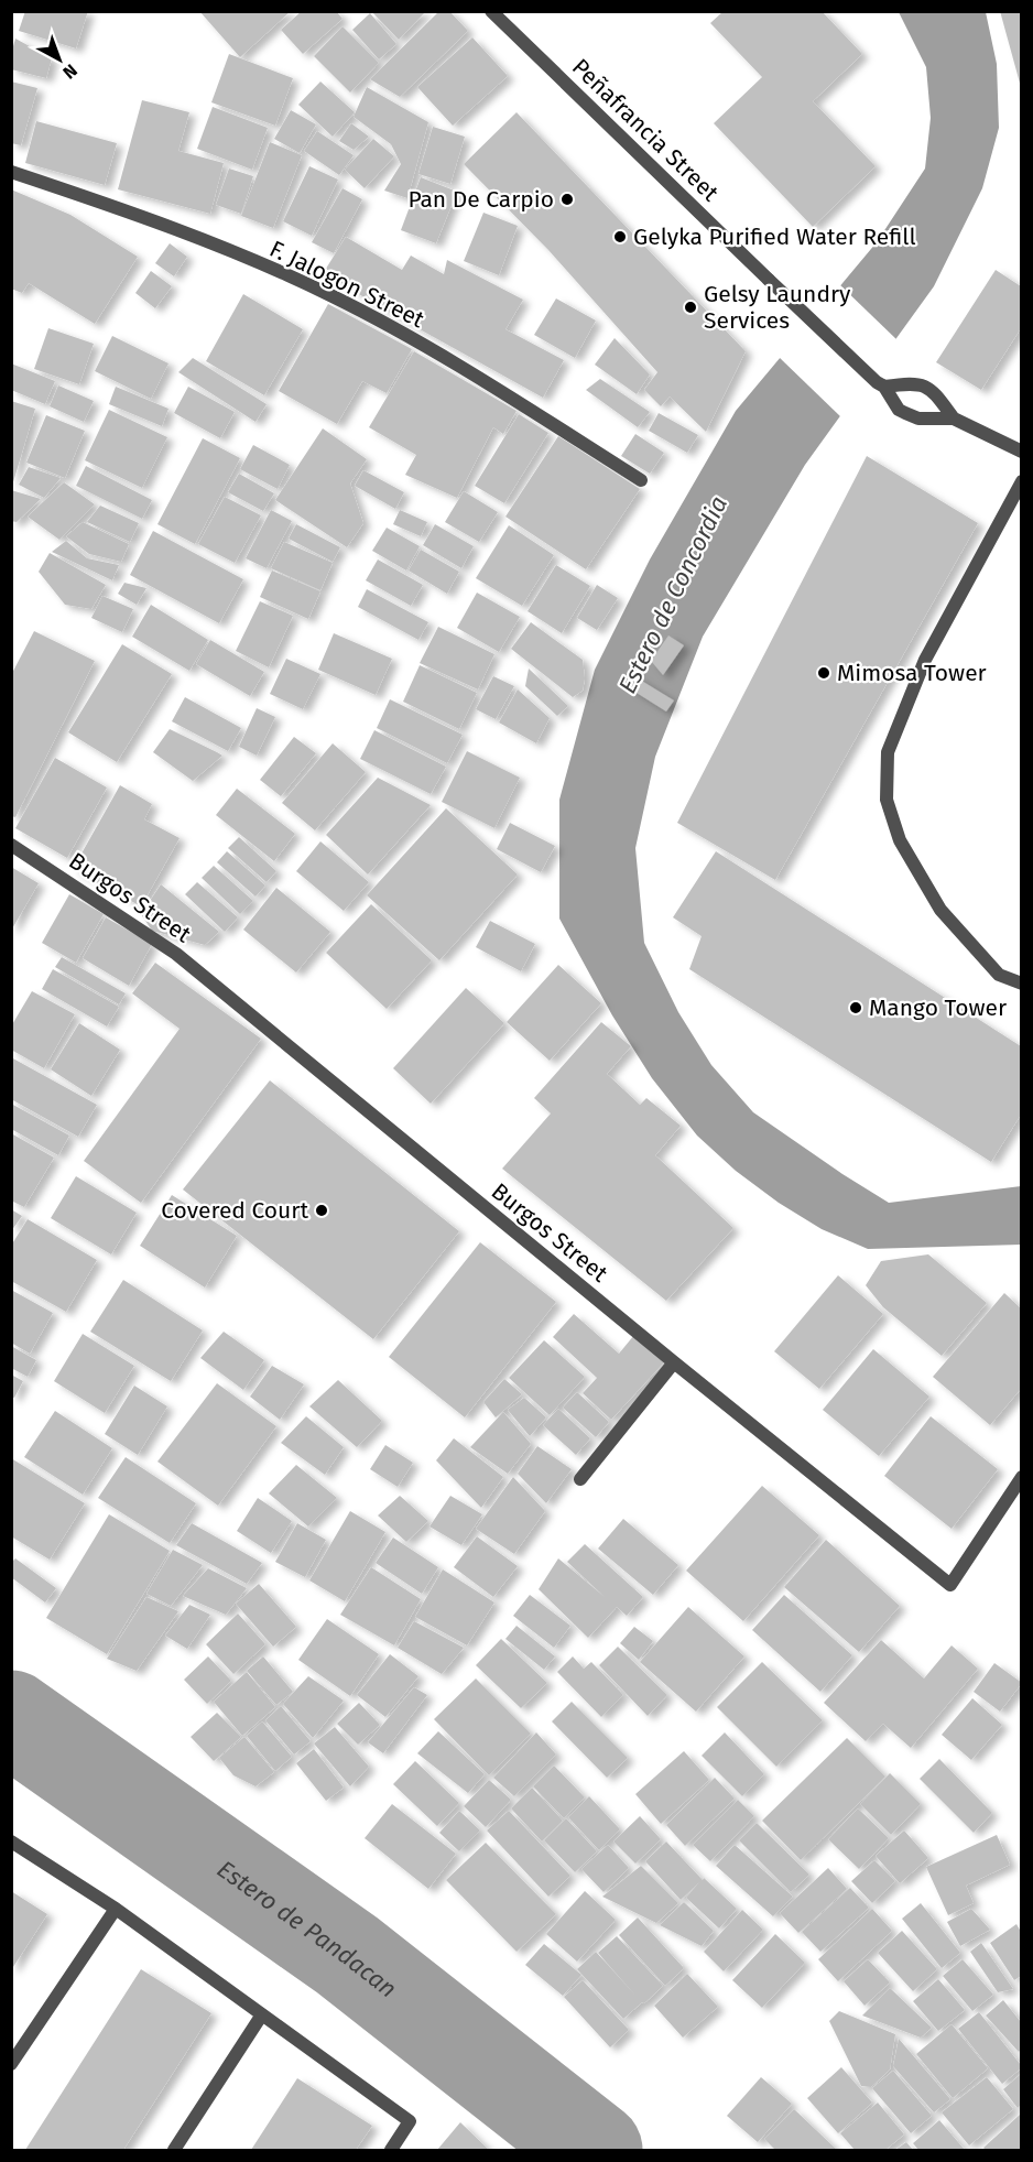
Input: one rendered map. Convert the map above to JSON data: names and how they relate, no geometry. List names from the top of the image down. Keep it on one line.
{"streets":{"street":["Peñafrancia Street","F. Jalogon Street","Burgos Street"]},"water":["Estero de Concordia","Estero de Pandacan"],"places":["Pan De Carpio","Gelyka Purified Water Refill","Gelsy Laundry Services","Mimosa Tower","Mango Tower","Covered Court"],"north":"bottom right"}
